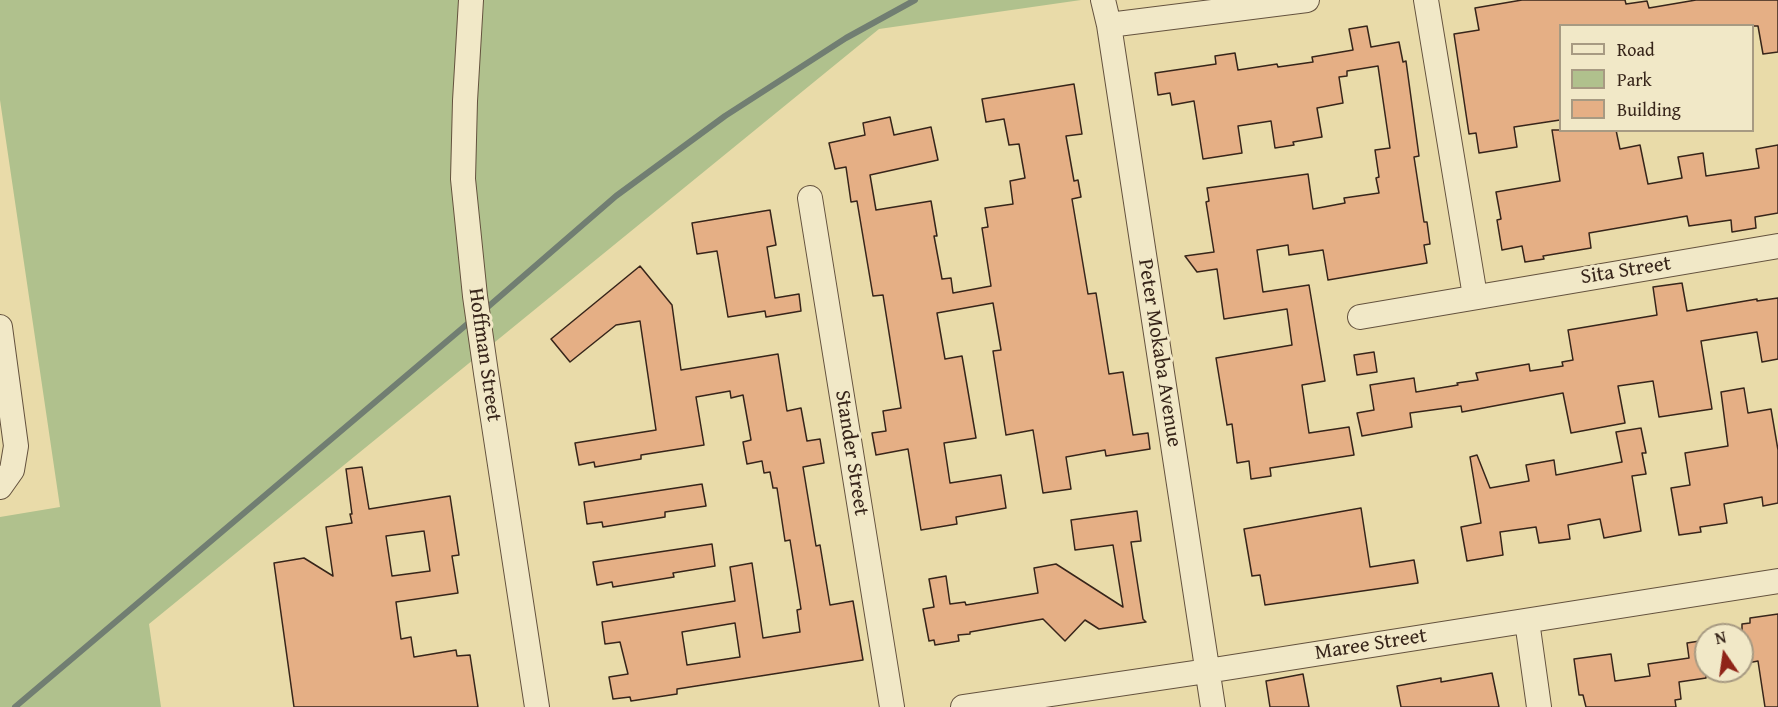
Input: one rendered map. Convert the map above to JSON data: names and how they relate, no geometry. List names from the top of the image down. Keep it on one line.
{"streets":{"street":["Sita Street","Peter Mokaba Avenue","Hoffman Street","Stander Street","Maree Street"]},"crossings":[["Peter Mokaba Avenue","Maree Street"]],"legend":["Road","Park","Building"],"north":"top"}
